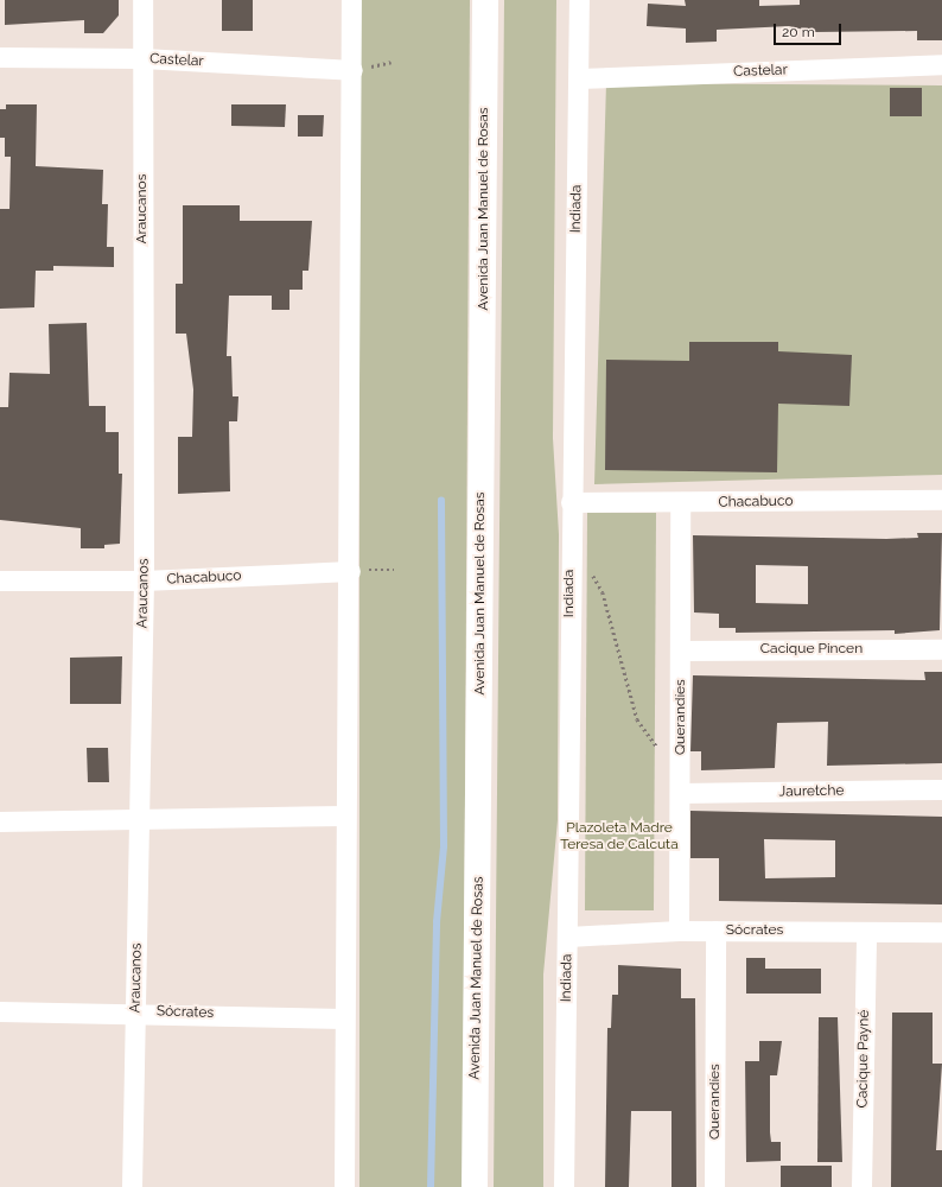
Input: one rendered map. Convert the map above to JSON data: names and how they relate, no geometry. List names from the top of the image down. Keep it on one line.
{"streets":{"main road":["Avenida Juan Manuel de Rosas"],"street":["Castelar","Araucanos","Indiada","Chacabuco","Cacique Pincen","Querandíes","Jauretche","Sócrates","Cacique Payné"]},"crossings":[["Castelar","Araucanos"],["Castelar","Indiada"],["Araucanos","Chacabuco"],["Araucanos","Sócrates"],["Indiada","Chacabuco"],["Indiada","Sócrates"],["Chacabuco","Querandíes"],["Cacique Pincen","Querandíes"],["Querandíes","Jauretche"],["Querandíes","Sócrates"],["Sócrates","Cacique Payné"]],"parks":["Plazoleta Madre Teresa de Calcuta"],"scale_bar":"20 m"}
